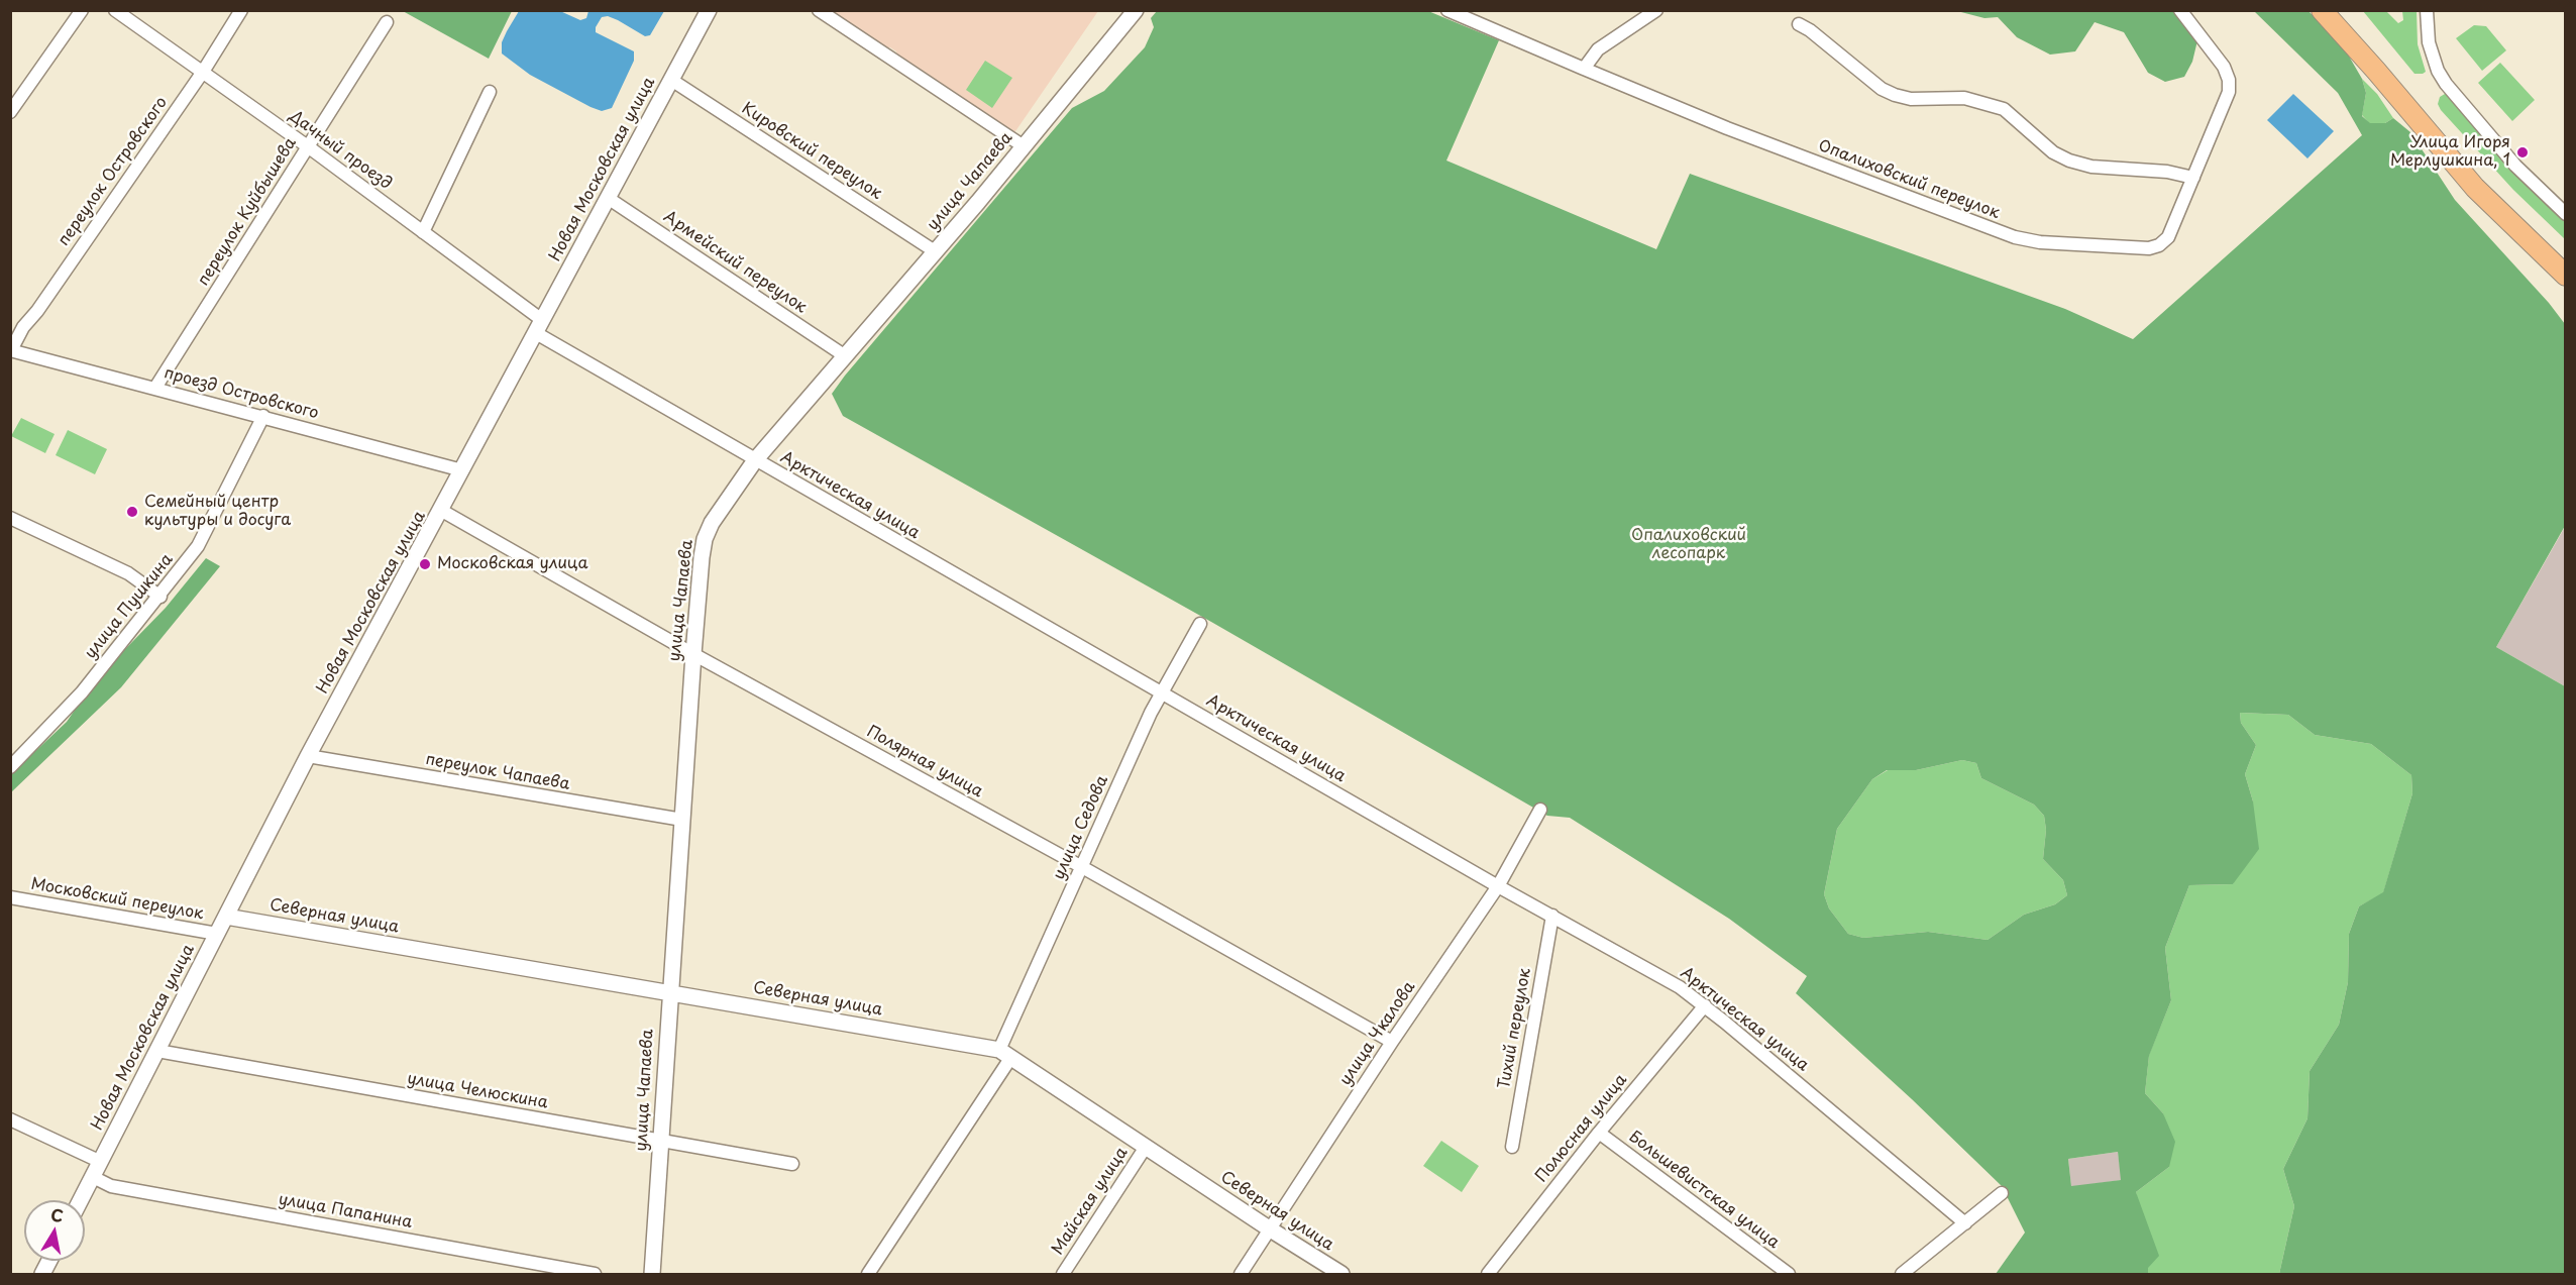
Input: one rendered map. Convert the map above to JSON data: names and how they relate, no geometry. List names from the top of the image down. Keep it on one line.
{"streets":{"street":["Дачный проезд","Кировский переулок","Новая Московская улица","переулок Островского","Опалиховский переулок","улица Чапаева","переулок Куйбышева","Армейский переулок","проезд Островского","Арктическая улица","улица Пушкина","Полярная улица","переулок Чапаева","улица Седова","Московский переулок","Северная улица","Тихий переулок","улица Чкалова","улица Челюскина","Полюсная улица","Большевистская улица","Майская улица","улица Папанина"]},"crossings":[["Дачный проезд","Новая Московская улица"],["Дачный проезд","переулок Островского"],["Дачный проезд","переулок Куйбышева"],["Дачный проезд","Арктическая улица"],["Кировский переулок","Новая Московская улица"],["Кировский переулок","улица Чапаева"],["Новая Московская улица","Армейский переулок"],["Новая Московская улица","проезд Островского"],["Новая Московская улица","Арктическая улица"],["Новая Московская улица","Полярная улица"],["Новая Московская улица","переулок Чапаева"],["Новая Московская улица","Московский переулок"],["Новая Московская улица","Северная улица"],["Новая Московская улица","улица Челюскина"],["Новая Московская улица","улица Папанина"],["переулок Островского","проезд Островского"],["улица Чапаева","Армейский переулок"],["улица Чапаева","Арктическая улица"],["улица Чапаева","Полярная улица"],["улица Чапаева","переулок Чапаева"],["улица Чапаева","Северная улица"],["улица Чапаева","улица Челюскина"],["переулок Куйбышева","проезд Островского"],["проезд Островского","улица Пушкина"],["Арктическая улица","улица Седова"],["Арктическая улица","Тихий переулок"],["Арктическая улица","улица Чкалова"],["Арктическая улица","Полюсная улица"],["Полярная улица","улица Седова"],["Полярная улица","улица Чкалова"],["улица Седова","Северная улица"],["Северная улица","улица Чкалова"],["Северная улица","Майская улица"],["Полюсная улица","Большевистская улица"]],"parks":["Опалиховский лесопарк"],"places":["Улица Игоря Мерлушкина, 1","Семейный центр культуры и досуга","Московская улица"],"north":"top"}
